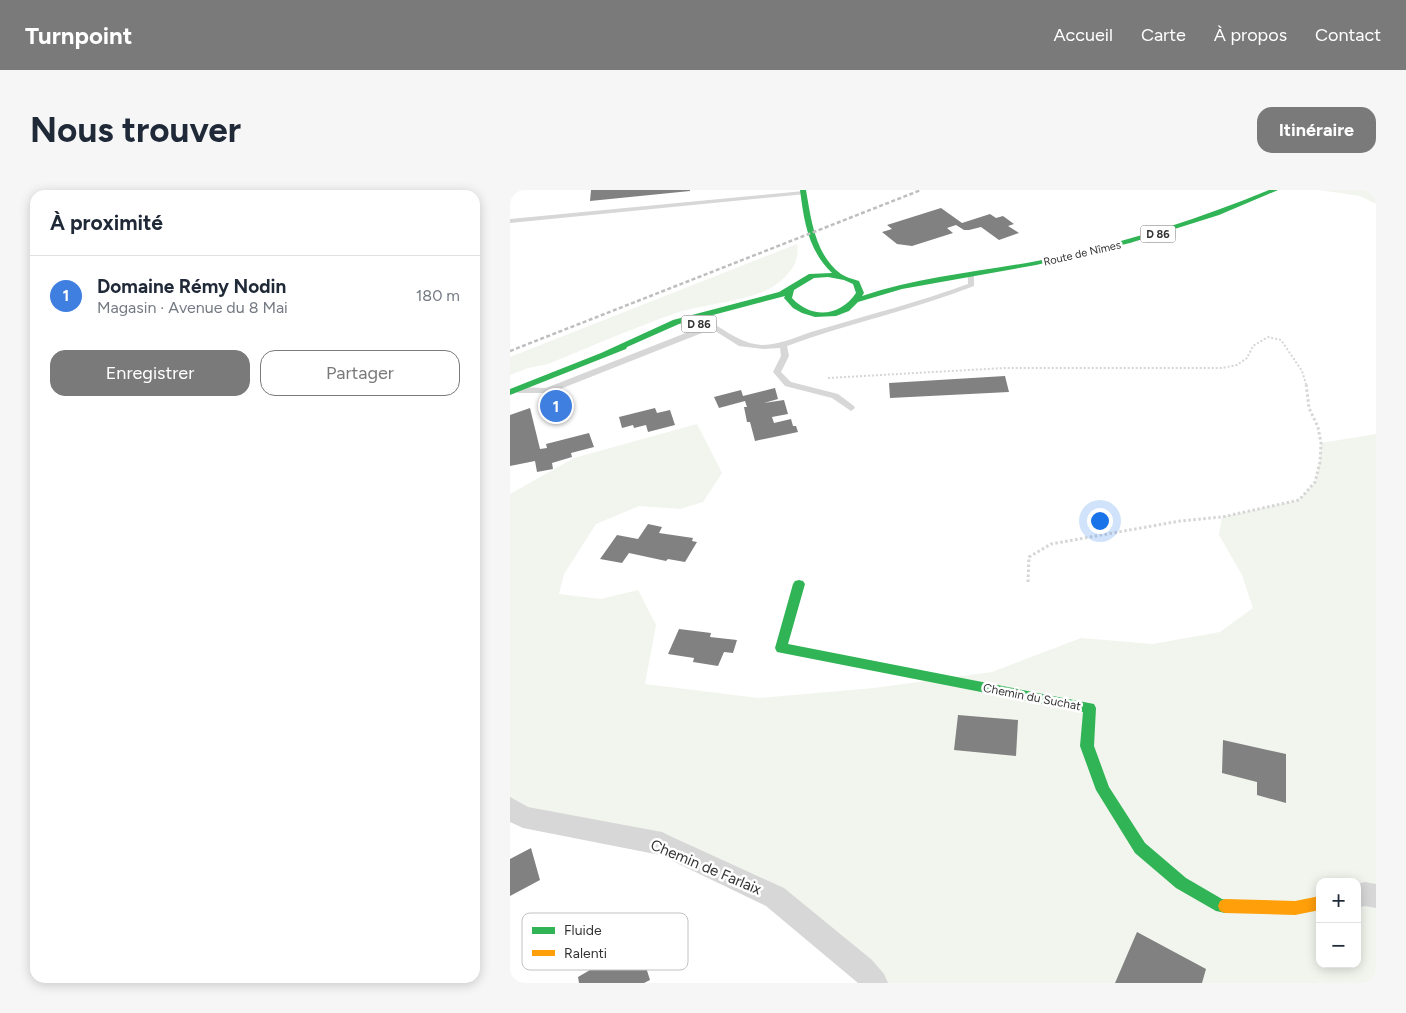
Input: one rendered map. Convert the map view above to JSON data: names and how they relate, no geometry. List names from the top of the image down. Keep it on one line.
{"streets":{"main road":["D 86","Route de Nîmes","Chemin du Suchat"],"street":["Chemin de Farlaix"]},"legend":["Fluide","Ralenti"],"page":{"header":"Turnpoint","nav":["Accueil","Carte","À propos","Contact"],"buttons":["Itinéraire",["Enregistrer","Partager"]],"title":"Nous trouver","heading":"À proximité","list":[{"mark":"1","name":"Domaine Rémy Nodin","note":"Magasin · Avenue du 8 Mai","value":"180 m"}],"pins":"1","map_buttons":["+","−"]}}
